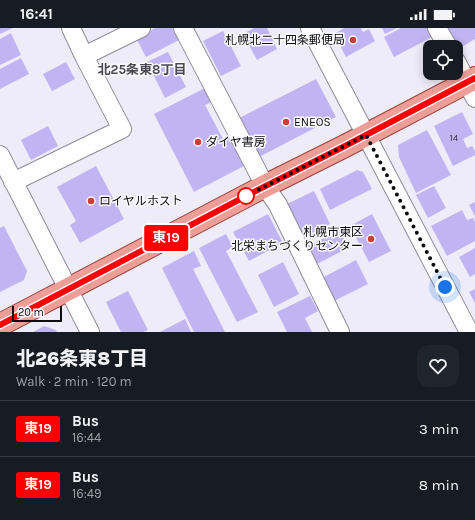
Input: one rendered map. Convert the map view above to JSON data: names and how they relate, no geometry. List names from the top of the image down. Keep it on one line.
{"districts":["北25条東8丁目"],"places":["札幌北二十四条郵便局","ENEOS","ダイヤ書房","ロイヤルホスト","札幌市東区 北栄まちづくりセンター"],"lines":["bus line 東19"],"house_numbers":["14"],"scale_bar":"20 m","page":{"status":"16:41","on_map":"東19","scale":"20 m","heading":["北26条東8丁目","Walk · 2 min · 120 m"],"list":[{"mark":"東19","name":"Bus","note":"16:44","value":"3 min"},{"mark":"東19","name":"Bus","note":"16:49","value":"8 min"}]}}
